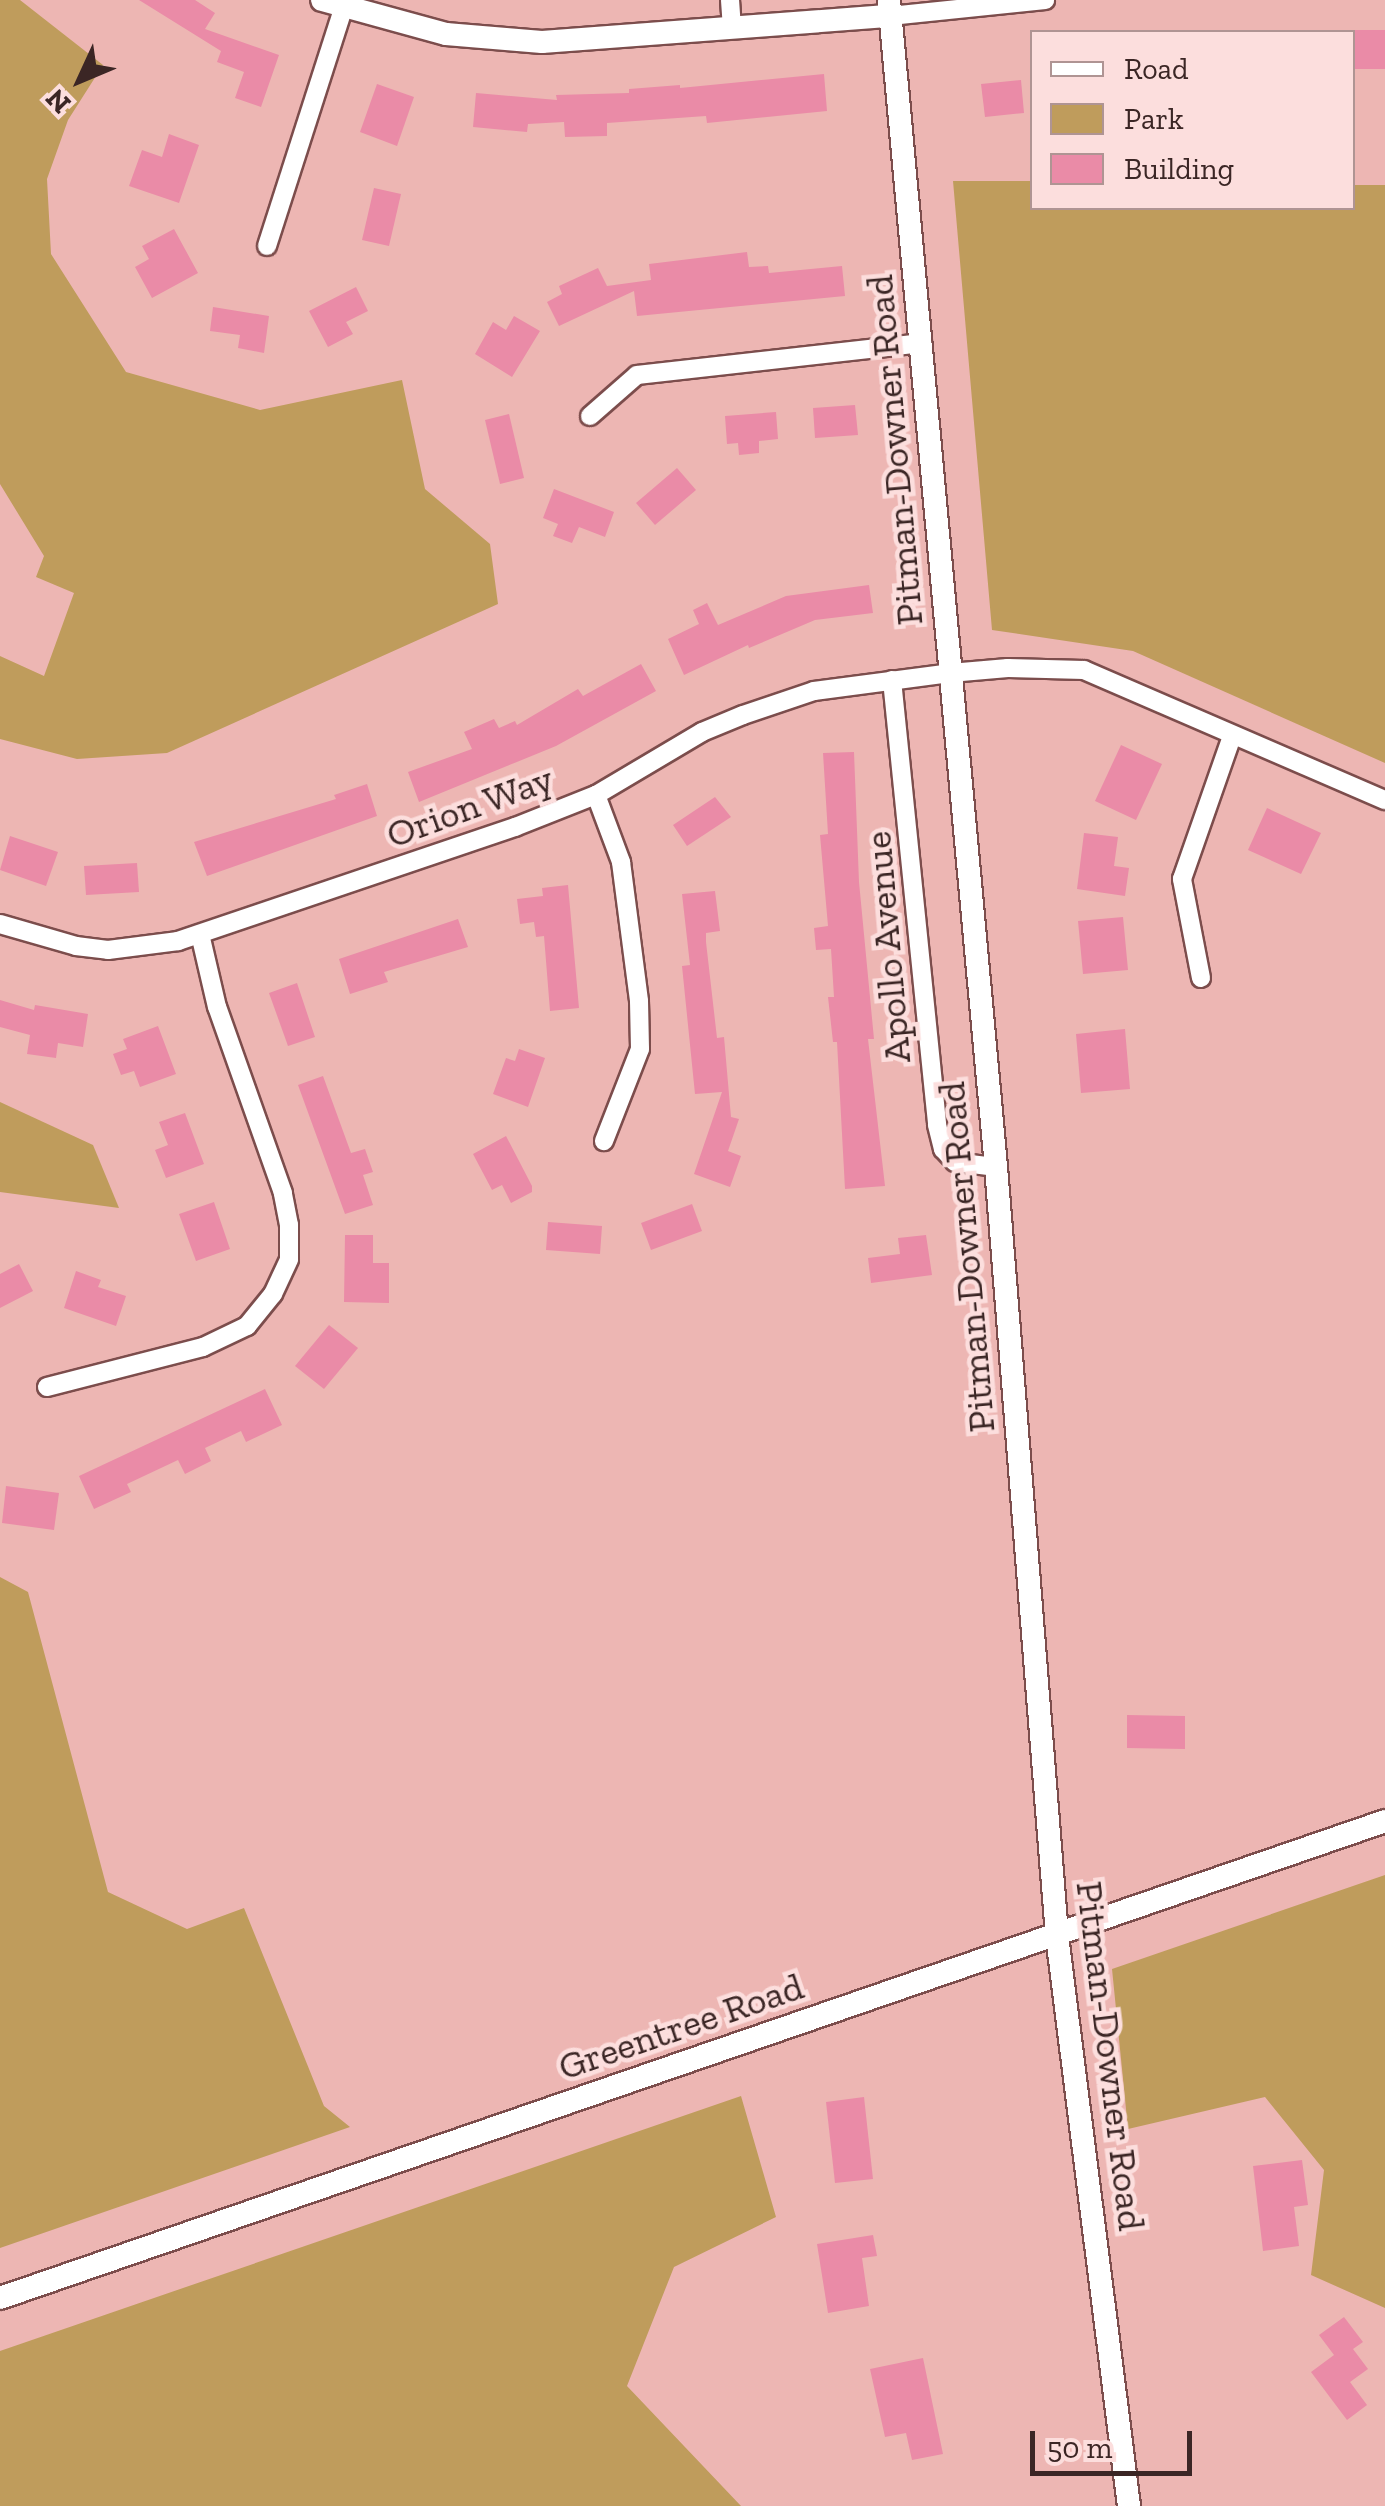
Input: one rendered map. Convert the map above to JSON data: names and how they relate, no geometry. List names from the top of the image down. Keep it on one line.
{"streets":{"street":["Pitman-Downer Road","Orion Way","Apollo Avenue","Greentree Road"]},"crossings":[["Pitman-Downer Road","Orion Way"],["Pitman-Downer Road","Apollo Avenue"],["Pitman-Downer Road","Greentree Road"],["Orion Way","Apollo Avenue"]],"legend":["Road","Park","Building"],"scale_bar":"50 m","north":"bottom left"}
